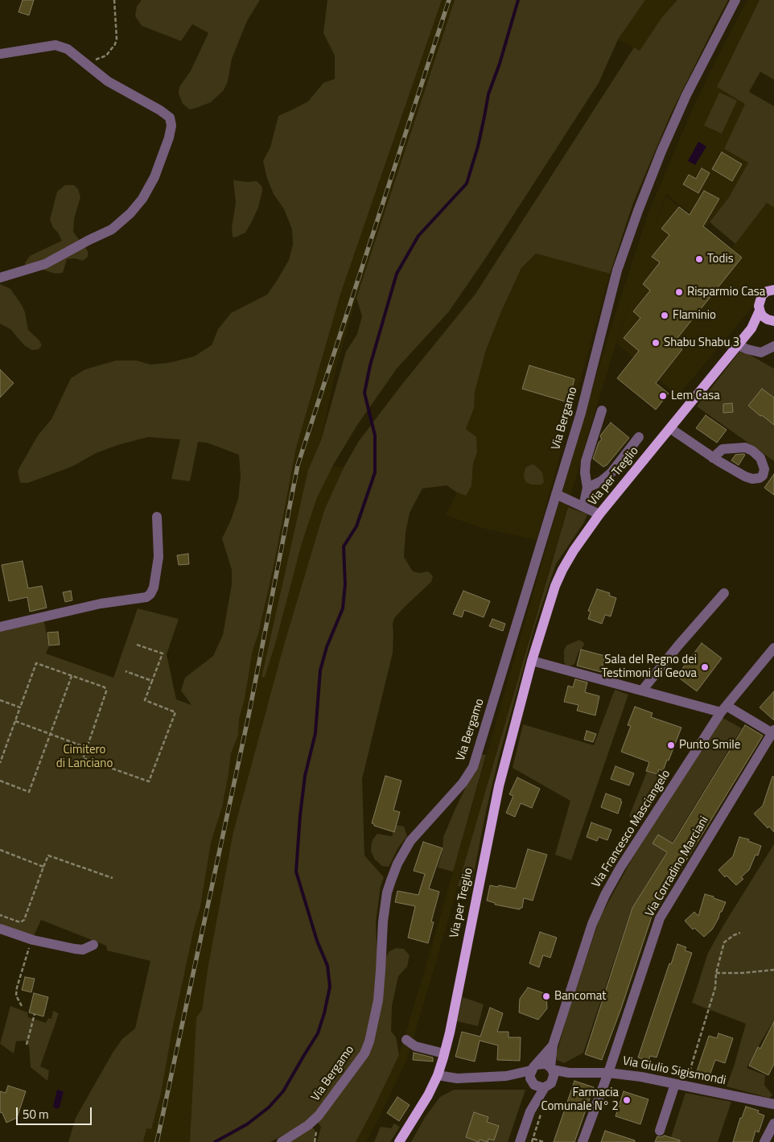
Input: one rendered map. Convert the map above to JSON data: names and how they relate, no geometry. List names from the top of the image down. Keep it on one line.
{"streets":{"main road":["Via per Treglio"],"street":["Via Bergamo","Via Francesco Masciangelo","Via Corradino Marciani","Via Giulio Sigismondi"]},"crossings":[["Via Francesco Masciangelo","Via Giulio Sigismondi"],["Via Corradino Marciani","Via Giulio Sigismondi"]],"parks":["Cimitero di Lanciano"],"places":["Todis","Risparmio Casa","Flaminio","Shabu Shabu 3","Lem Casa","Sala del Regno dei Testimoni di Geova","Punto Smile","Bancomat","Farmacia Comunale N° 2"],"scale_bar":"50 m"}
